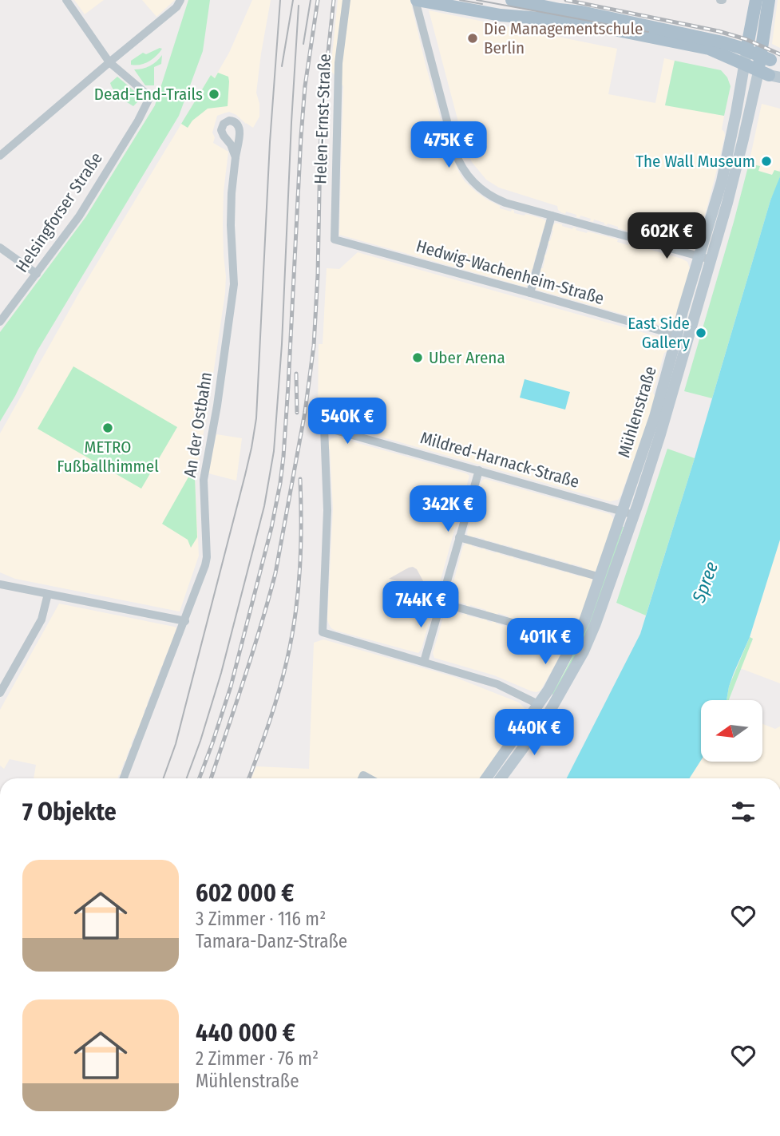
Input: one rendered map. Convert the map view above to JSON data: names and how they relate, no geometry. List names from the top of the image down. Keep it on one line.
{"streets":{"main road":["Mühlenstraße"],"street":["Helen-Ernst-Straße","Helsingforser Straße","Hedwig-Wachenheim-Straße","An der Ostbahn","Mildred-Harnack-Straße"]},"crossings":[["Helen-Ernst-Straße","Hedwig-Wachenheim-Straße"],["Hedwig-Wachenheim-Straße","Mühlenstraße"],["Mühlenstraße","Mildred-Harnack-Straße"]],"water":["Spree"],"places":["Die Managementschule Berlin","Dead-End-Trails","The Wall Museum","East Side Gallery","Uber Arena","METRO Fußballhimmel"],"north":"left","page":{"price":["475K €","602K €","540K €","342K €","744K €","401K €","440K €"],"heading":"7 Objekte","list":[{"name":"602 000 €","note":"3 Zimmer · 116 m² · Tamara-Danz-Straße"},{"name":"440 000 €","note":"2 Zimmer · 76 m² · Mühlenstraße"}]}}
